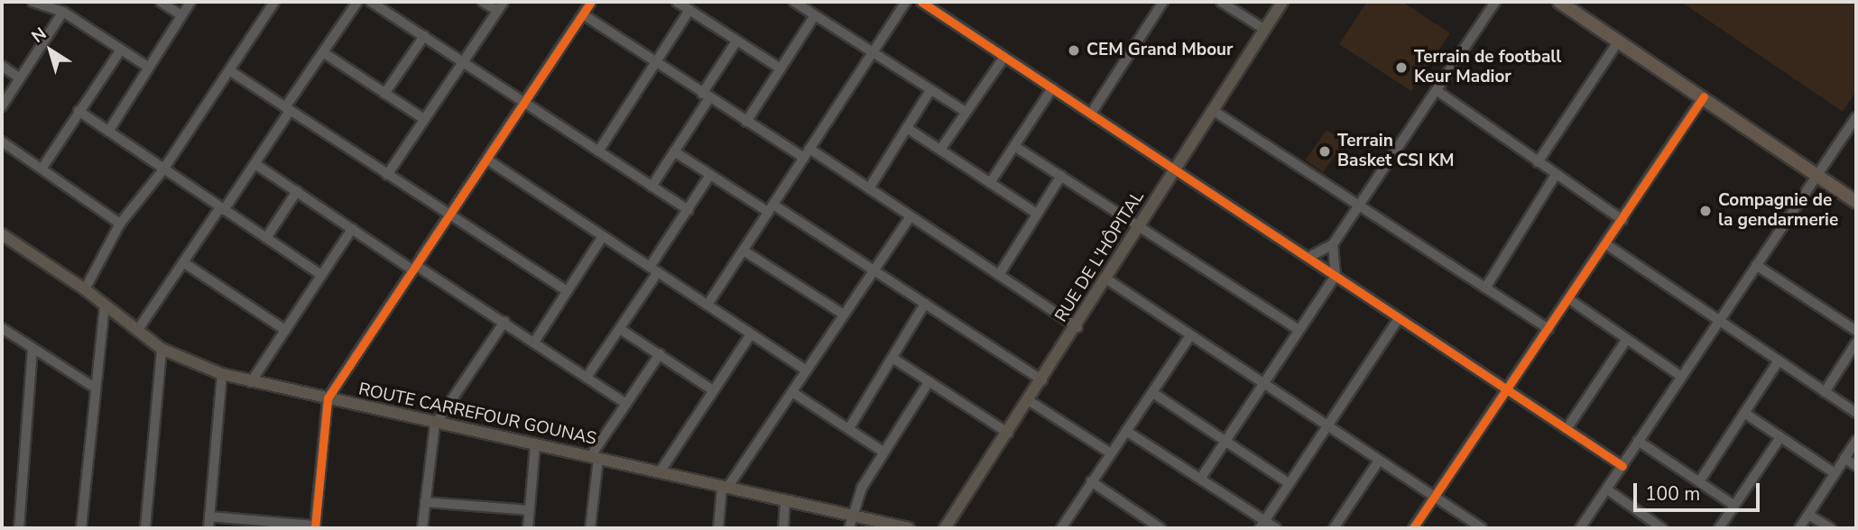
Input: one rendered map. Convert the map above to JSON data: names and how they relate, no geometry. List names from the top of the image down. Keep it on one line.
{"streets":{"main road":["RUE DE L'HÔPITAL","ROUTE CARREFOUR GOUNAS"]},"places":["CEM Grand Mbour","Terrain de football Keur Madior","Terrain Basket CSI KM","Compagnie de la gendarmerie"],"scale_bar":"100 m","north":"top left"}
